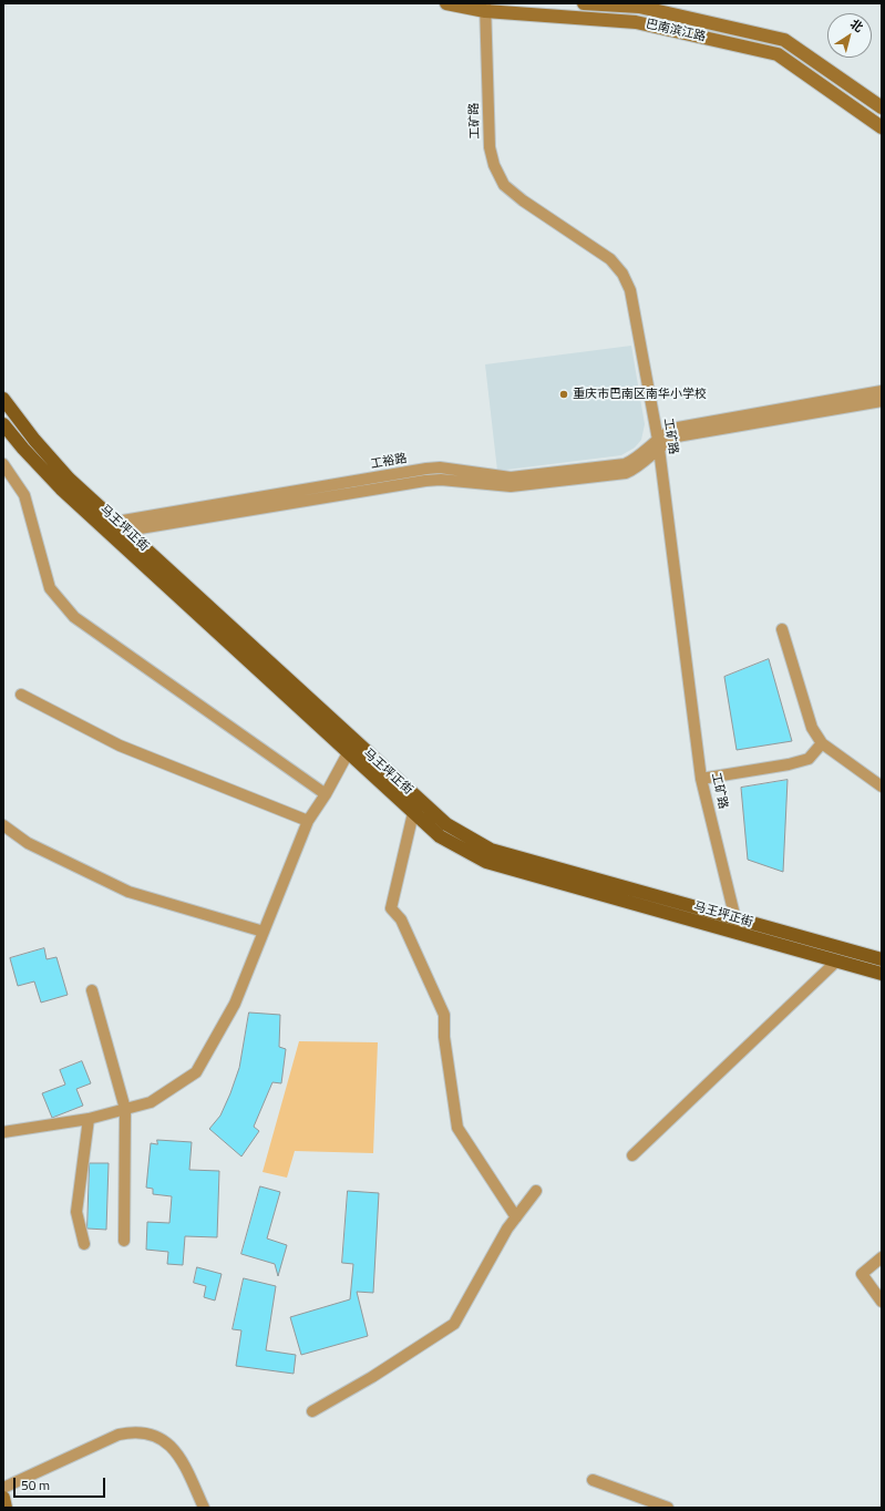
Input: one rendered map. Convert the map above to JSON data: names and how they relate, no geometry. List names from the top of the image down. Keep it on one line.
{"streets":{"main road":["巴南滨江路","马王坪正街"],"street":["工矿路","工裕路"]},"crossings":[["巴南滨江路","工矿路"],["工矿路","工裕路"],["工矿路","马王坪正街"],["工裕路","马王坪正街"]],"places":["重庆市巴南区南华小学校"],"scale_bar":"50 m","north":"top right"}
